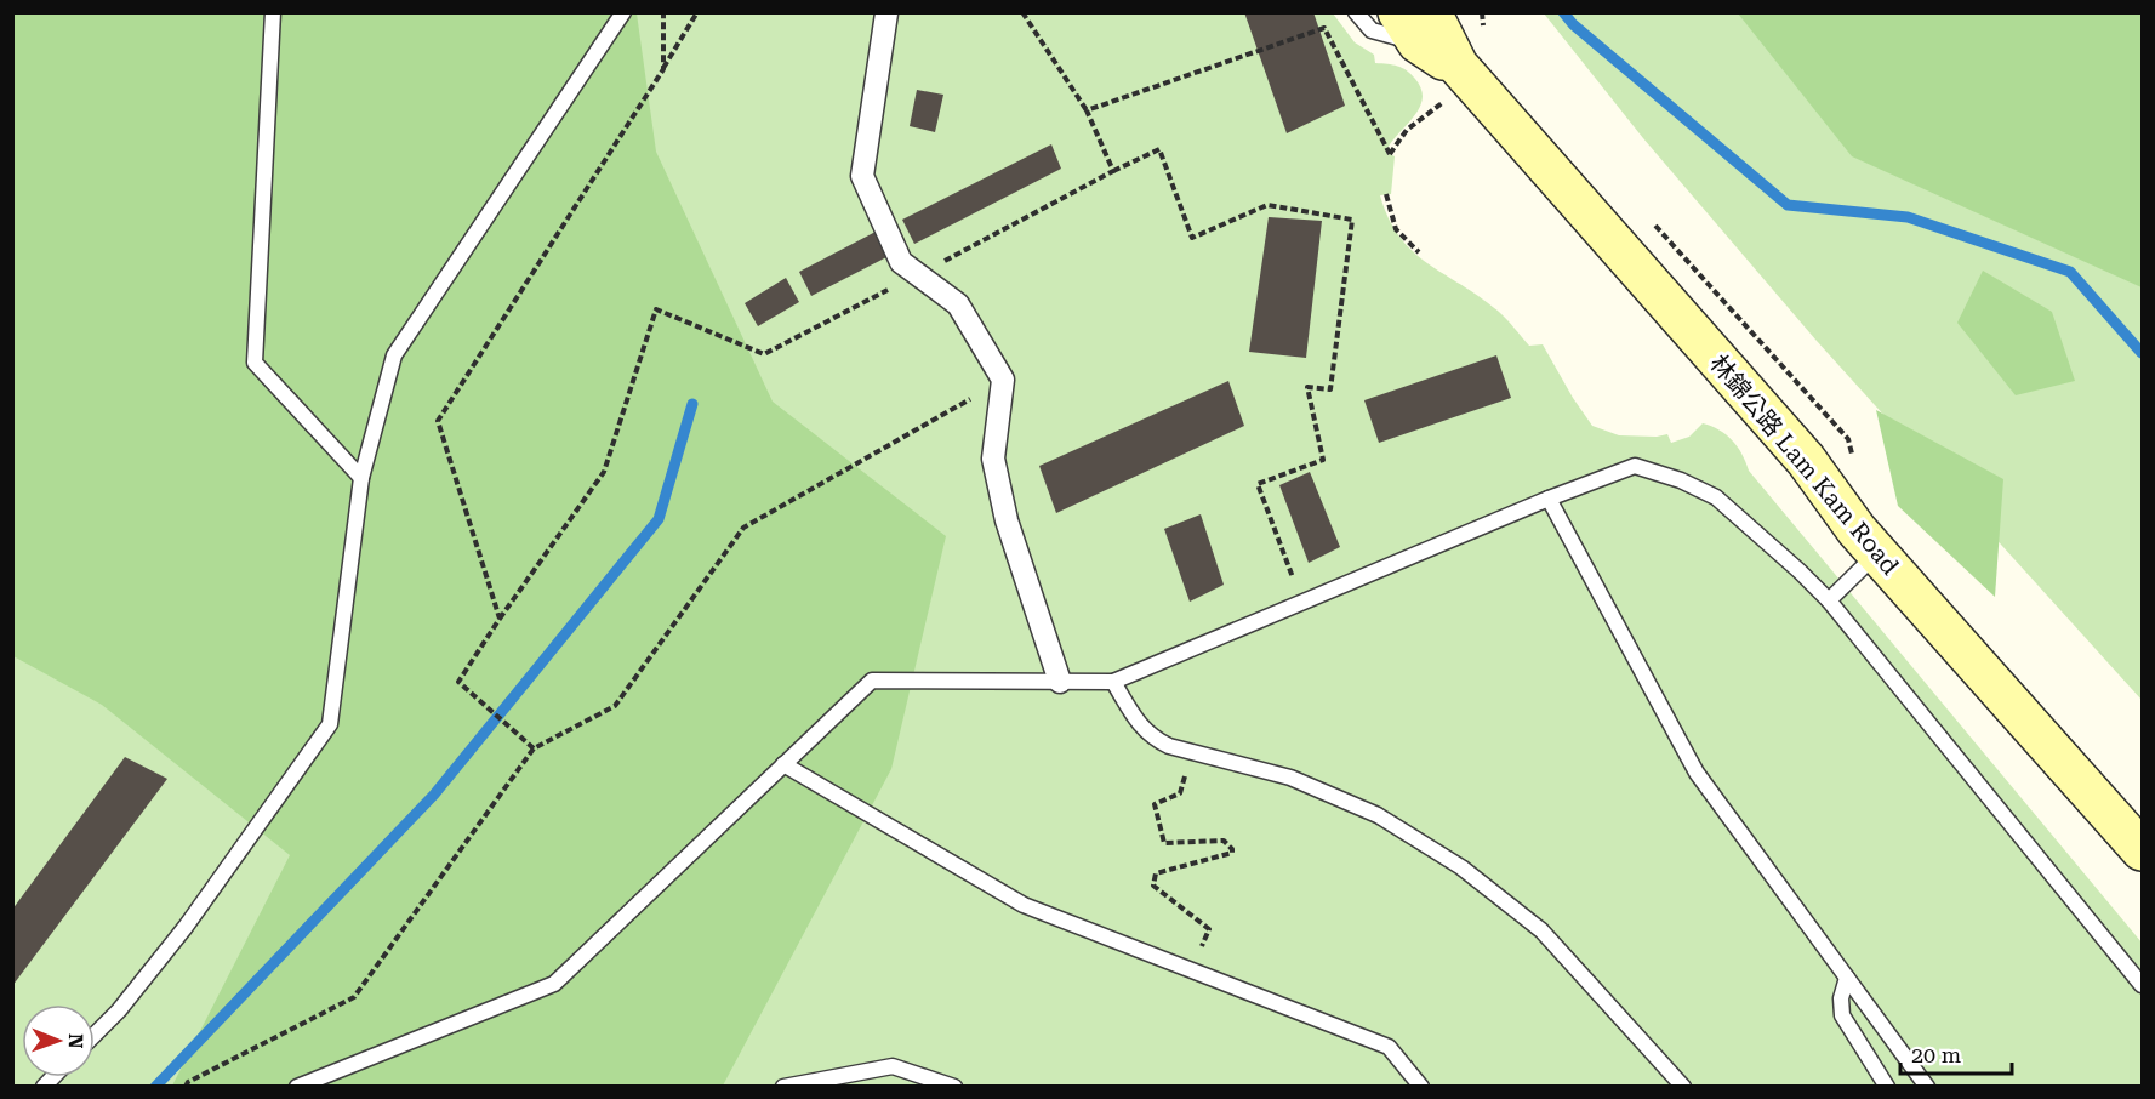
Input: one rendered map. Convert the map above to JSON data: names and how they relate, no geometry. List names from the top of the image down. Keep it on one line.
{"streets":{"main road":["林錦公路 Lam Kam Road"]},"scale_bar":"20 m","north":"right"}
